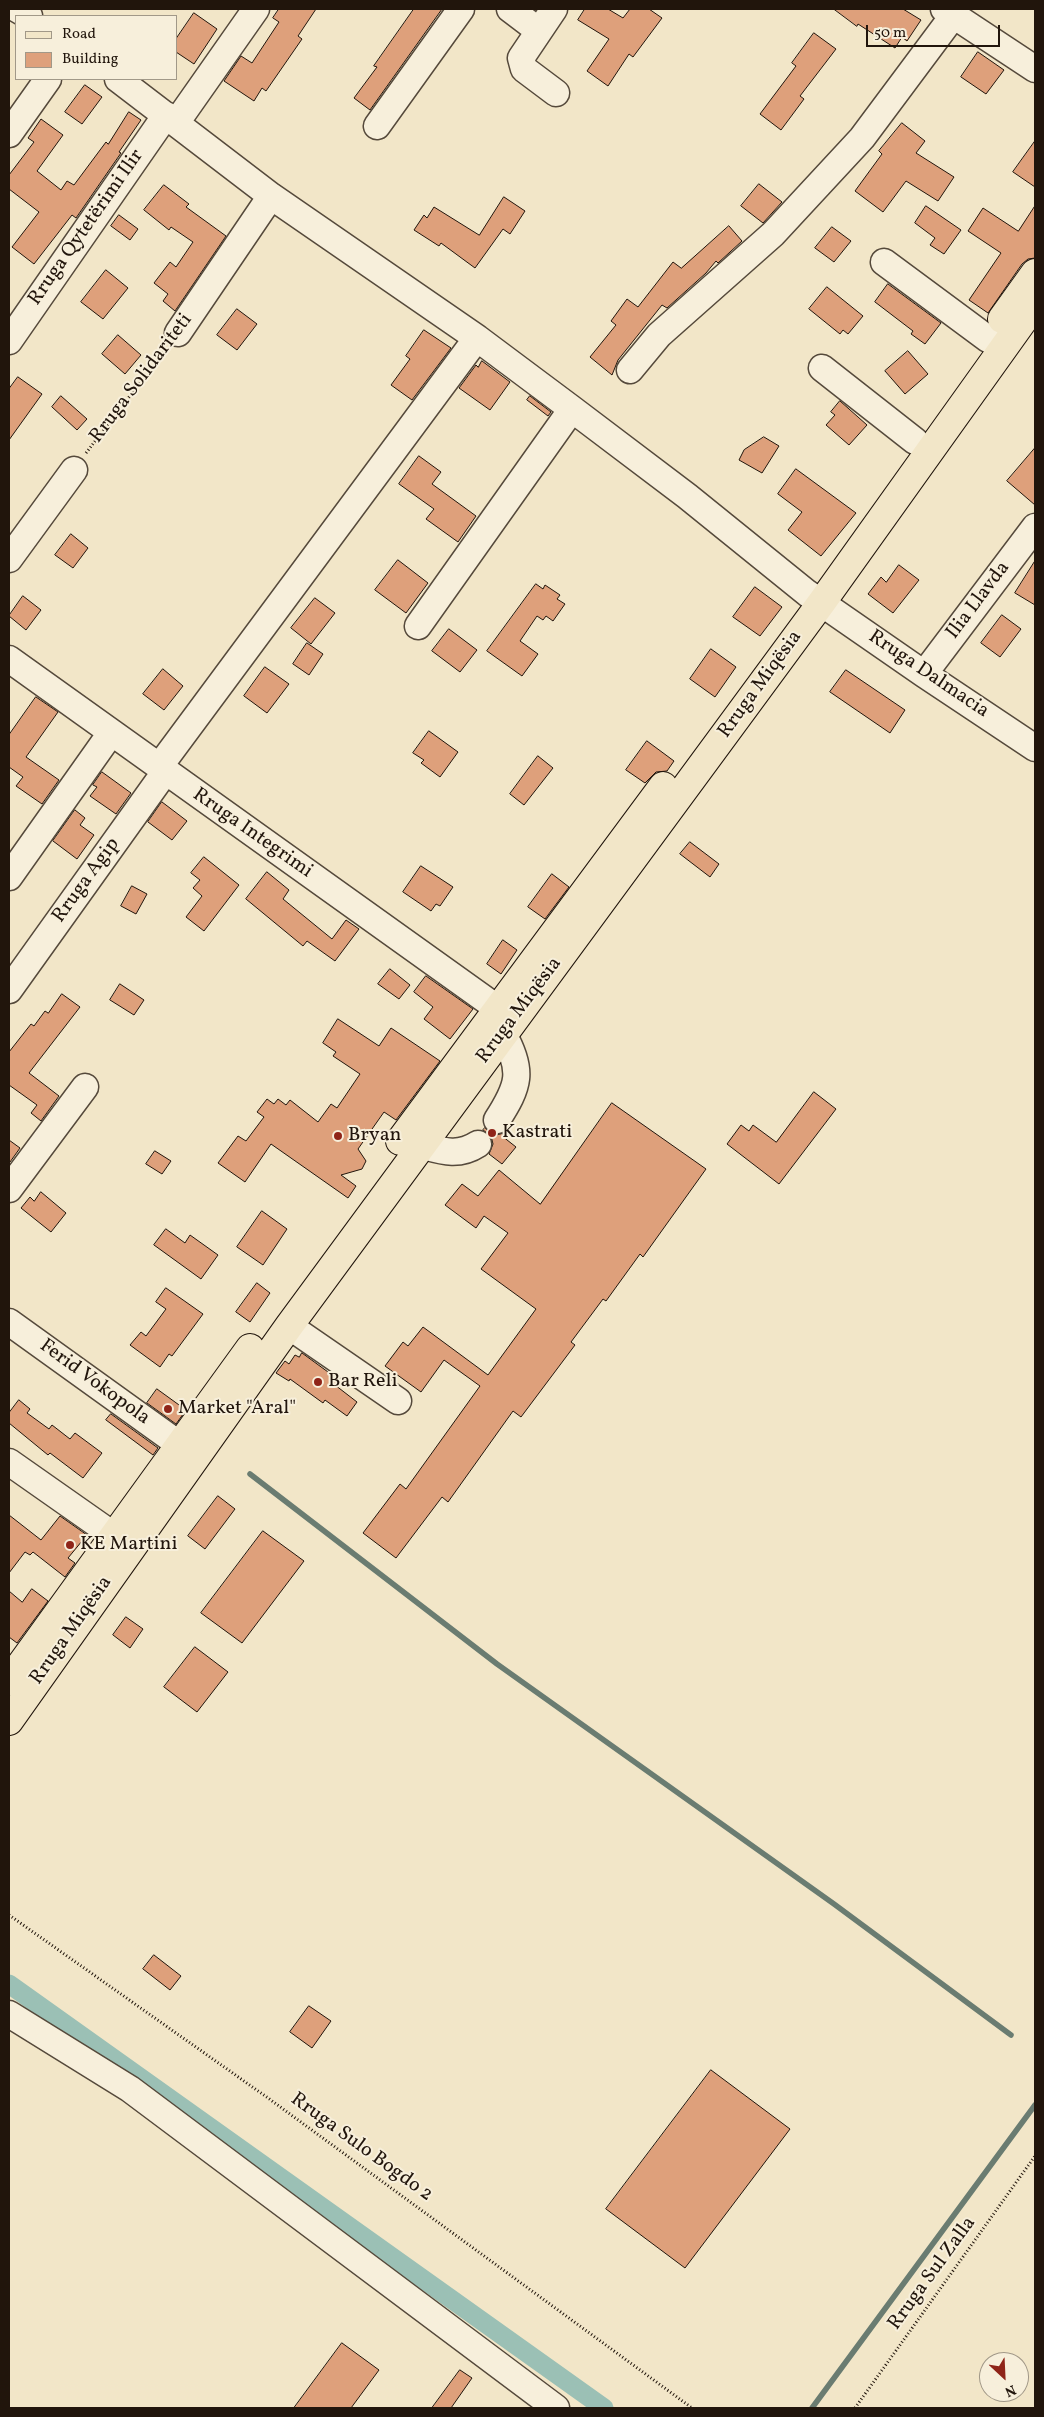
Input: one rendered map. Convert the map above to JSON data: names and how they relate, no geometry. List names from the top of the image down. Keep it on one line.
{"streets":{"main road":["Rruga Miqësia"],"street":["Rruga Qytetërimi Ilir","Rruga Solidariteti","Ilia Llavda","Rruga Dalmacia","Rruga Integrimi","Rruga Agip","Ferid Vokopola"],"path":["Rruga Sulo Bogdo 2","Rruga Sul Zalla"]},"crossings":[["Rruga Qytetërimi Ilir","Rruga Dalmacia"],["Rruga Solidariteti","Rruga Dalmacia"],["Ilia Llavda","Rruga Dalmacia"],["Rruga Dalmacia","Rruga Miqësia"],["Rruga Dalmacia","Rruga Agip"],["Rruga Miqësia","Rruga Integrimi"],["Rruga Miqësia","Ferid Vokopola"],["Rruga Integrimi","Rruga Agip"]],"places":["Kastrati","Bryan","Bar Reli","Market \"Aral\"","KE Martini"],"legend":["Road","Building"],"scale_bar":"50 m","north":"bottom right"}
